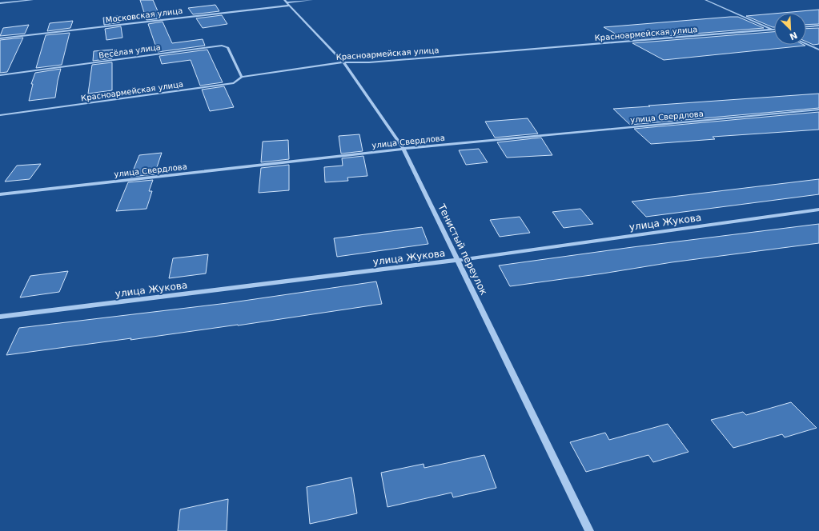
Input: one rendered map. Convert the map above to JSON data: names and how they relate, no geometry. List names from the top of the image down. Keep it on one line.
{"streets":{"street":["Московская улица","Красноармейская улица","Весёлая улица","улица Свердлова","улица Жукова","Тенистый переулок"]},"crossings":[["Московская улица","Тенистый переулок"],["Красноармейская улица","Весёлая улица"],["Красноармейская улица","Тенистый переулок"],["улица Свердлова","Тенистый переулок"],["улица Жукова","Тенистый переулок"]],"north":"bottom right"}
